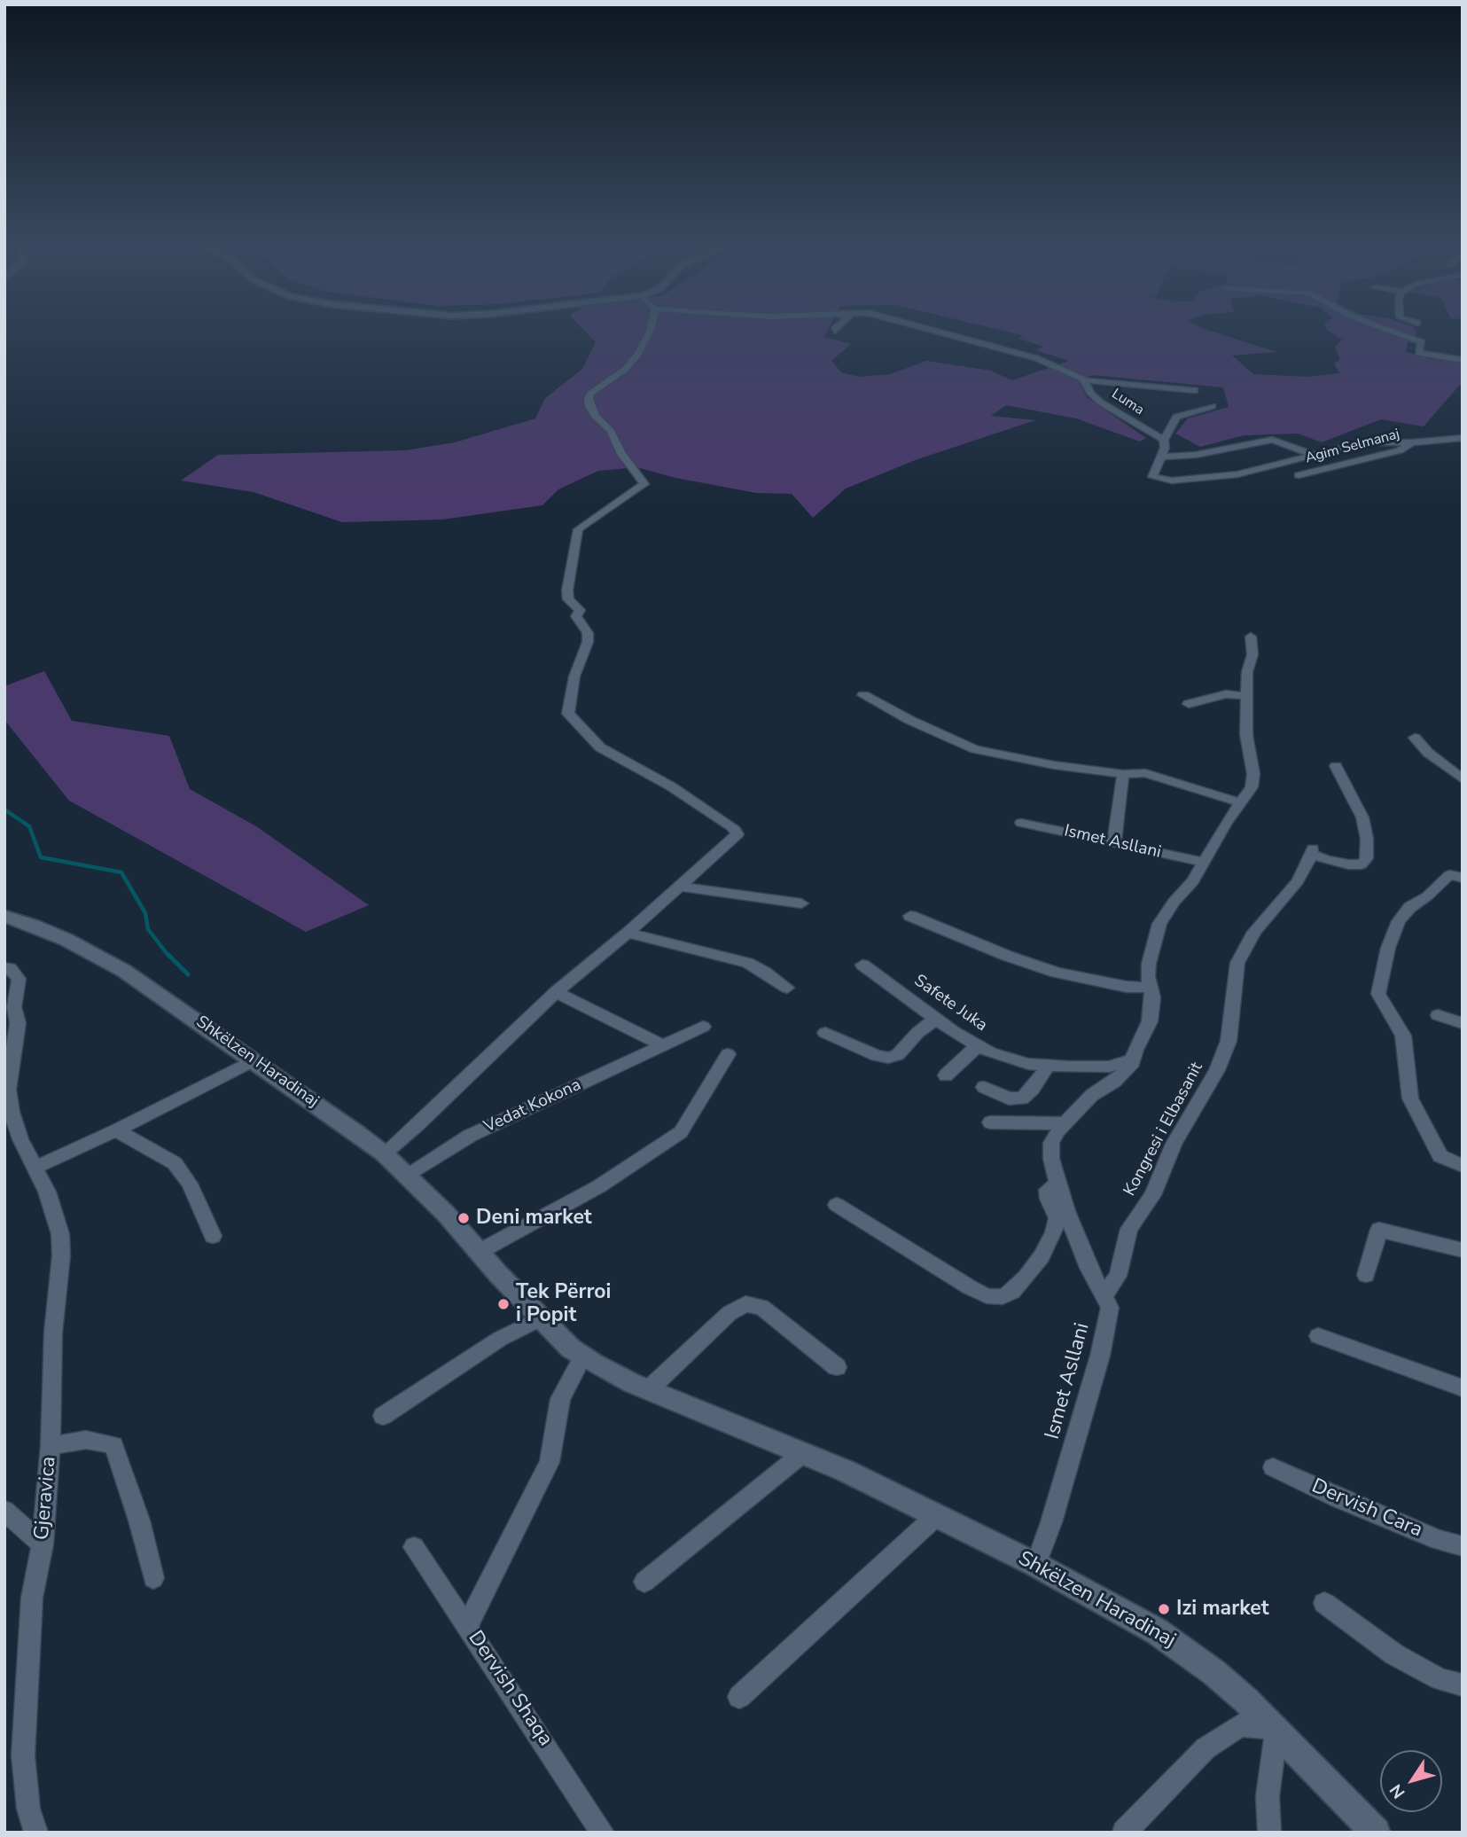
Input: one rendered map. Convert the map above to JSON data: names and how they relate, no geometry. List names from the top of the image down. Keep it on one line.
{"streets":{"street":["Luma","Agim Selmanaj","Ismet Asllani","Safete Juka","Shkëlzen Haradinaj","Vedat Kokona","Kongresi i Elbasanit","Gjeravica","Dervish Cara","Dervish Shaqa"]},"crossings":[["Ismet Asllani","Safete Juka"],["Ismet Asllani","Shkëlzen Haradinaj"],["Ismet Asllani","Kongresi i Elbasanit"],["Shkëlzen Haradinaj","Vedat Kokona"]],"places":["Deni market","Tek Përroi i Popit","Izi market"],"north":"bottom left"}
